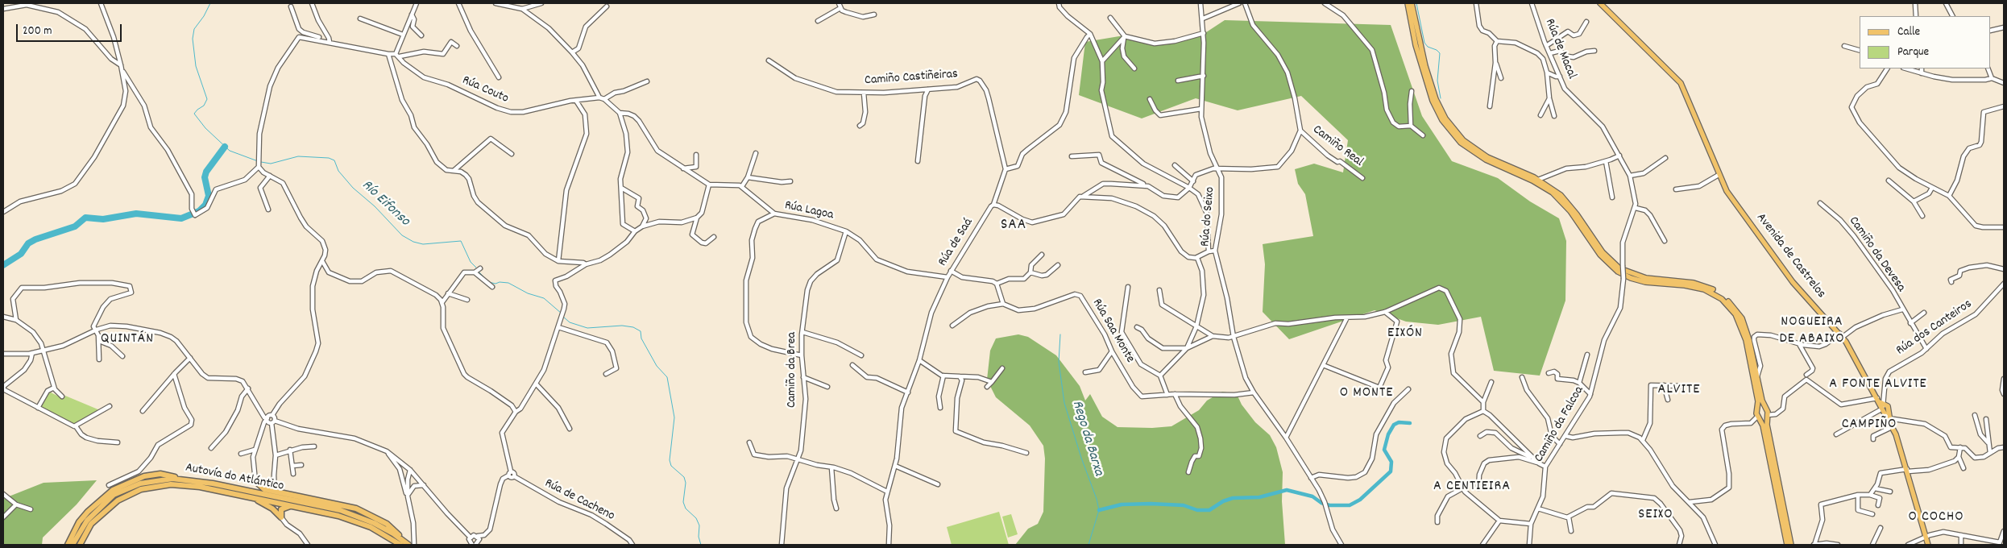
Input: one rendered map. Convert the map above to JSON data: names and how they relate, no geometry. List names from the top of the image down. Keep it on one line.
{"streets":{"highway":["Autovía do Atlántico"],"main road":["Avenida de Castrelos"],"street":["Rúa de Macal","Camiño Castiñeiras","Rúa Couto","Camiño Real","Rúa Lagoa","Rúa do Seixo","Rúa de Saá","Camiño da Devesa","Rúa dos Canteiros","Rúa Saa Monte","Camiño da Brea","Camiño da Falcoa","Rúa de Cacheno"]},"crossings":[["Rúa de Macal","Camiño da Falcoa"],["Camiño Real","Rúa do Seixo"],["Rúa Lagoa","Rúa de Saá"],["Rúa Lagoa","Camiño da Brea"],["Rúa do Seixo","Rúa Saa Monte"],["Camiño da Devesa","Rúa dos Canteiros"],["Avenida de Castrelos","Rúa dos Canteiros"]],"districts":["SAA","NOGUEIRA DE ABAIXO","EIXÓN","QUINTÁN","A FONTE ALVITE","ALVITE","O MONTE","CAMPIÑO","A CENTIEIRA","SEIXO","O COCHO"],"water":["Río Eifonso","Rego da Barxa"],"legend":["Calle","Parque"],"scale_bar":"200 m"}
